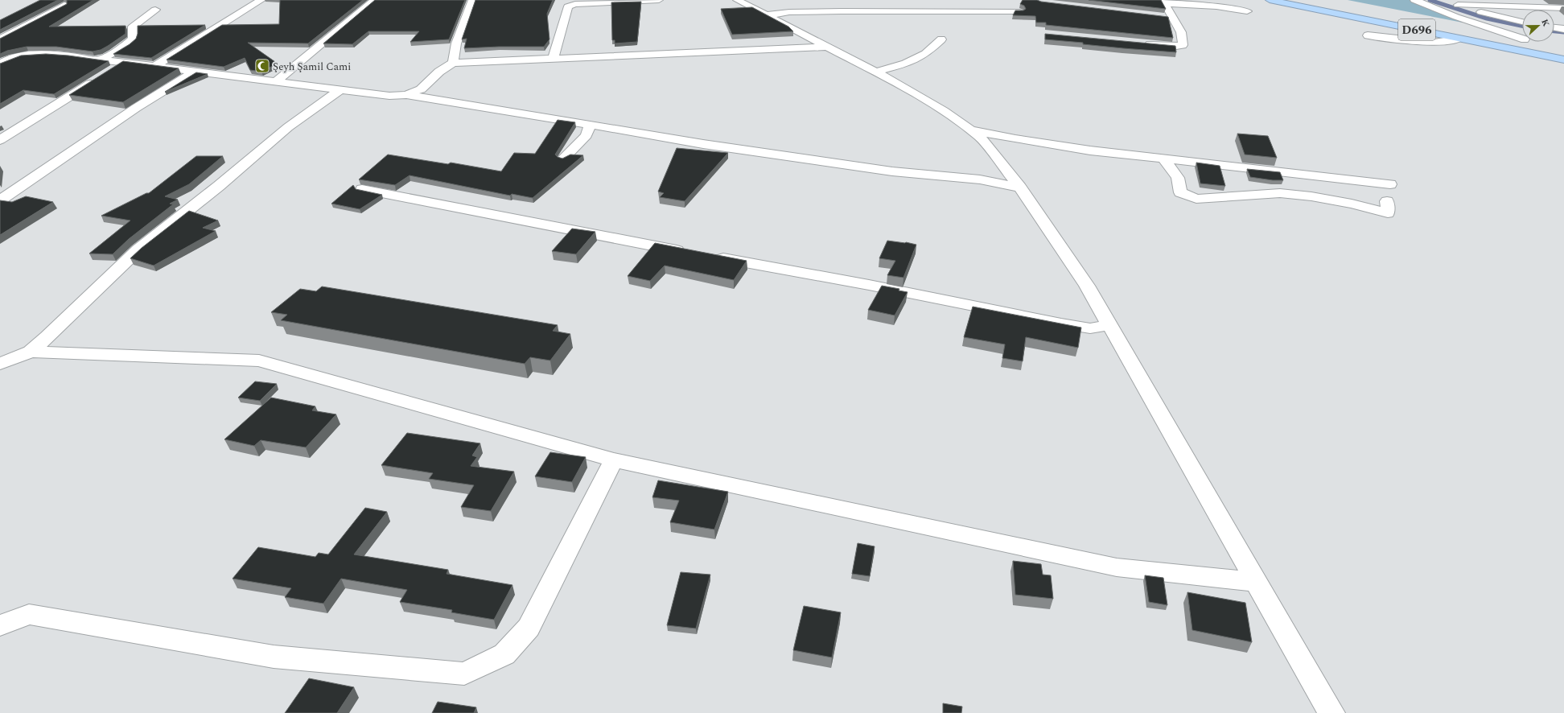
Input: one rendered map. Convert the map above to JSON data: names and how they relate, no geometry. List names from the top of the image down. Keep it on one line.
{"streets":{"highway":["D696"]},"places":{"mosque":["Şeyh Şamil Cami"]},"north":"right"}
